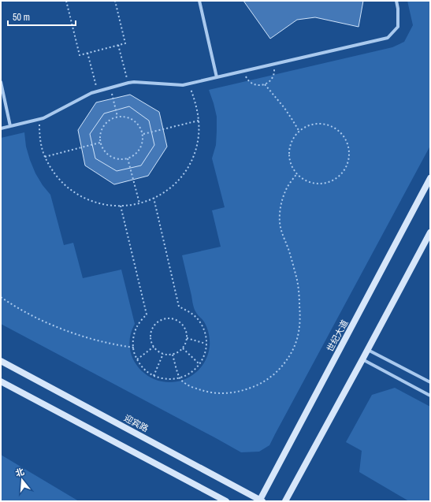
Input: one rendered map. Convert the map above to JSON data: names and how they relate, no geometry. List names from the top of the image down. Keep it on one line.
{"streets":{"main road":["世纪大道","迎宾路"]},"crossings":[["世纪大道","迎宾路"]],"scale_bar":"50 m","north":"top"}
